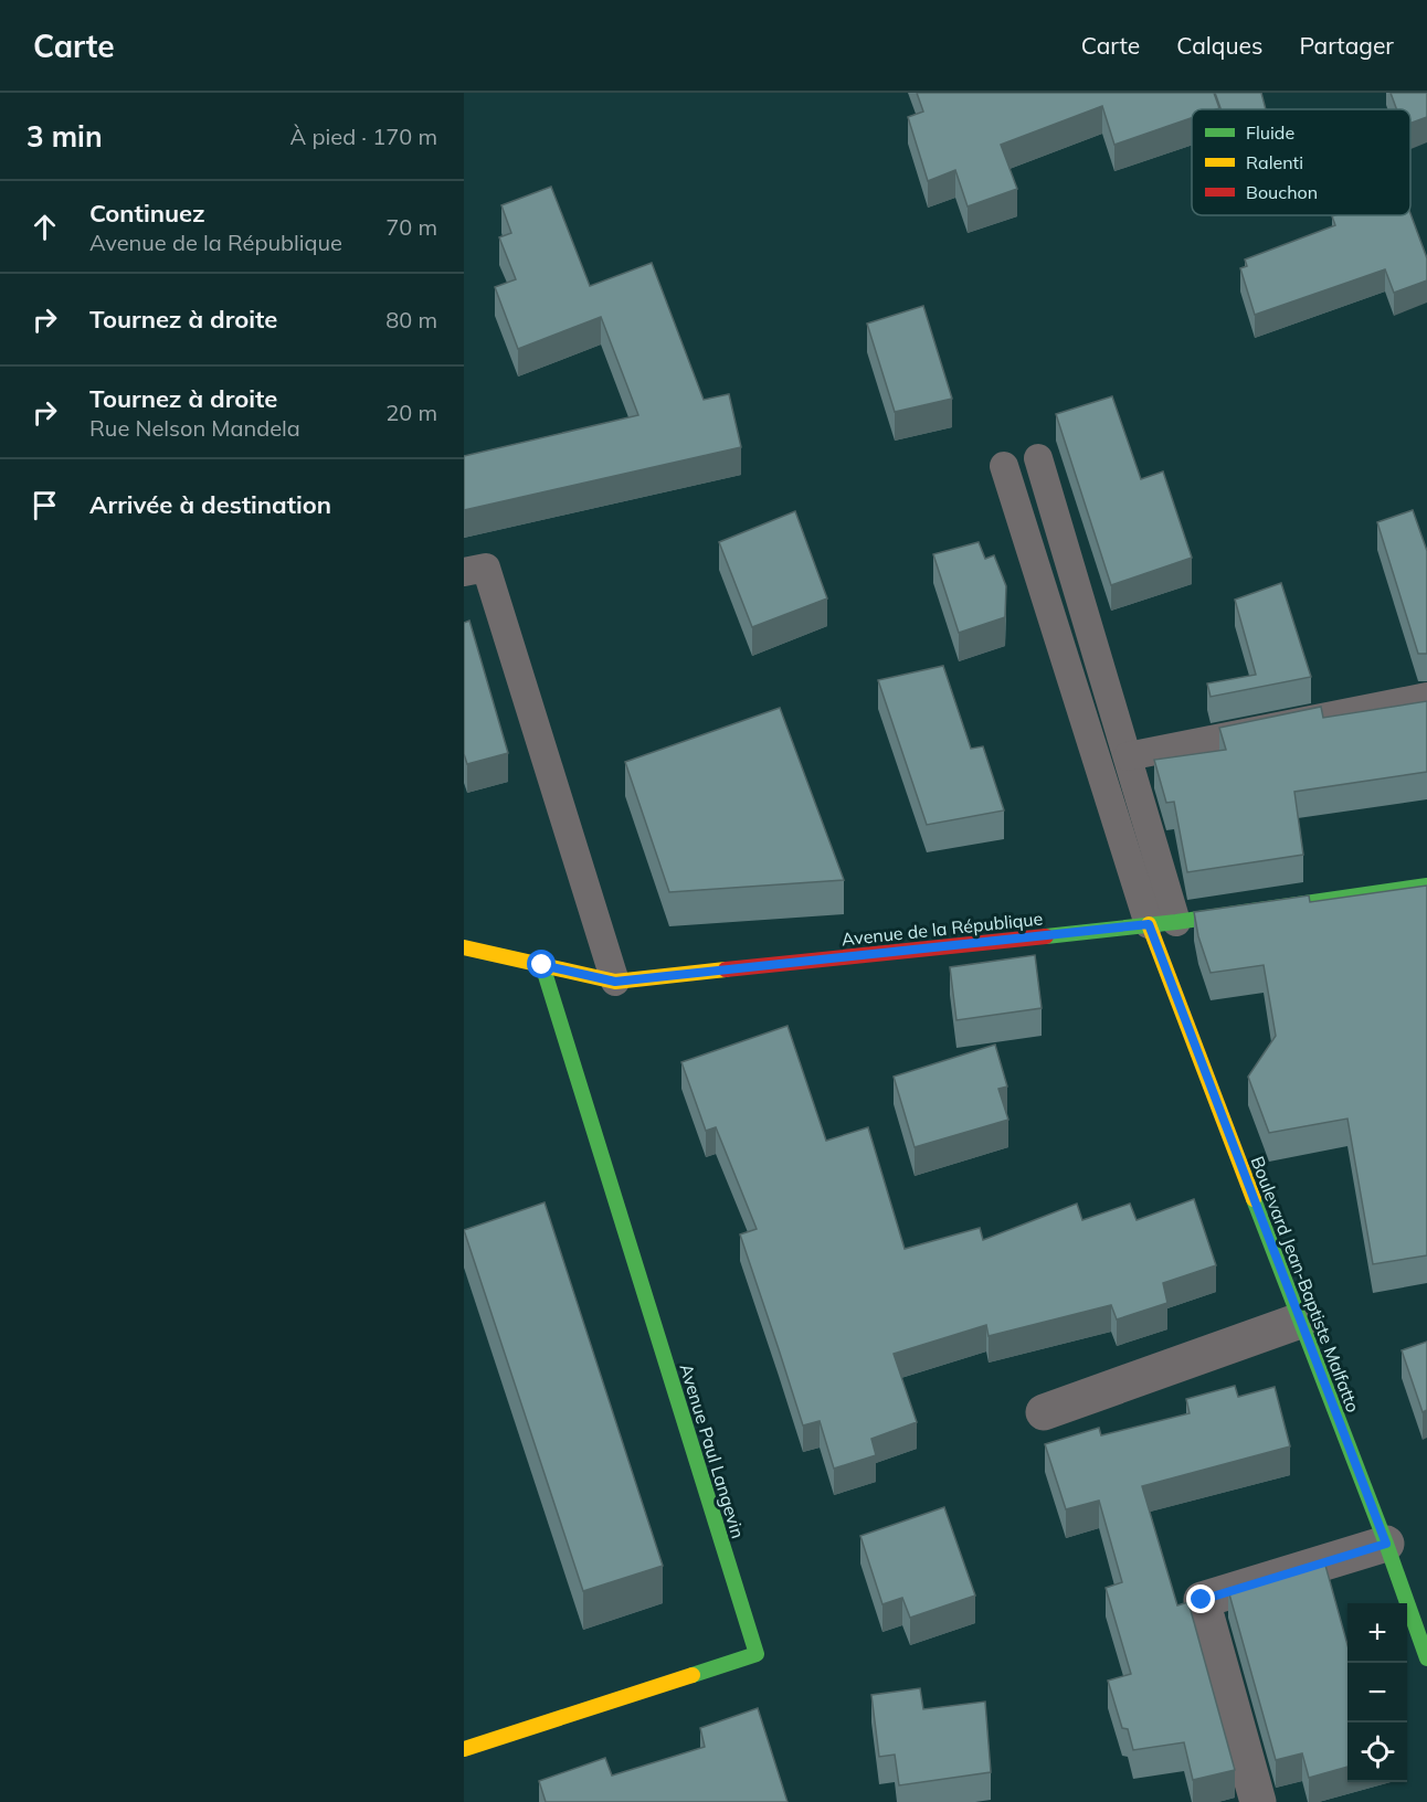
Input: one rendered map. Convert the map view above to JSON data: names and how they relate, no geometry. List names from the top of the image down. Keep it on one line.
{"streets":{"street":["Avenue de la République","Boulevard Jean-Baptiste Malfatto","Avenue Paul Langevin"]},"crossings":[["Avenue de la République","Boulevard Jean-Baptiste Malfatto"],["Avenue de la République","Avenue Paul Langevin"]],"legend":["Fluide","Ralenti","Bouchon"],"page":{"header":"Carte","nav":["Carte","Calques","Partager"],"heading":["3 min","À pied · 170 m"],"list":[["Continuez","Avenue de la République","70 m"],["Tournez à droite","80 m"],["Tournez à droite","Rue Nelson Mandela","20 m"],"Arrivée à destination"],"map_buttons":["+","−"]}}
